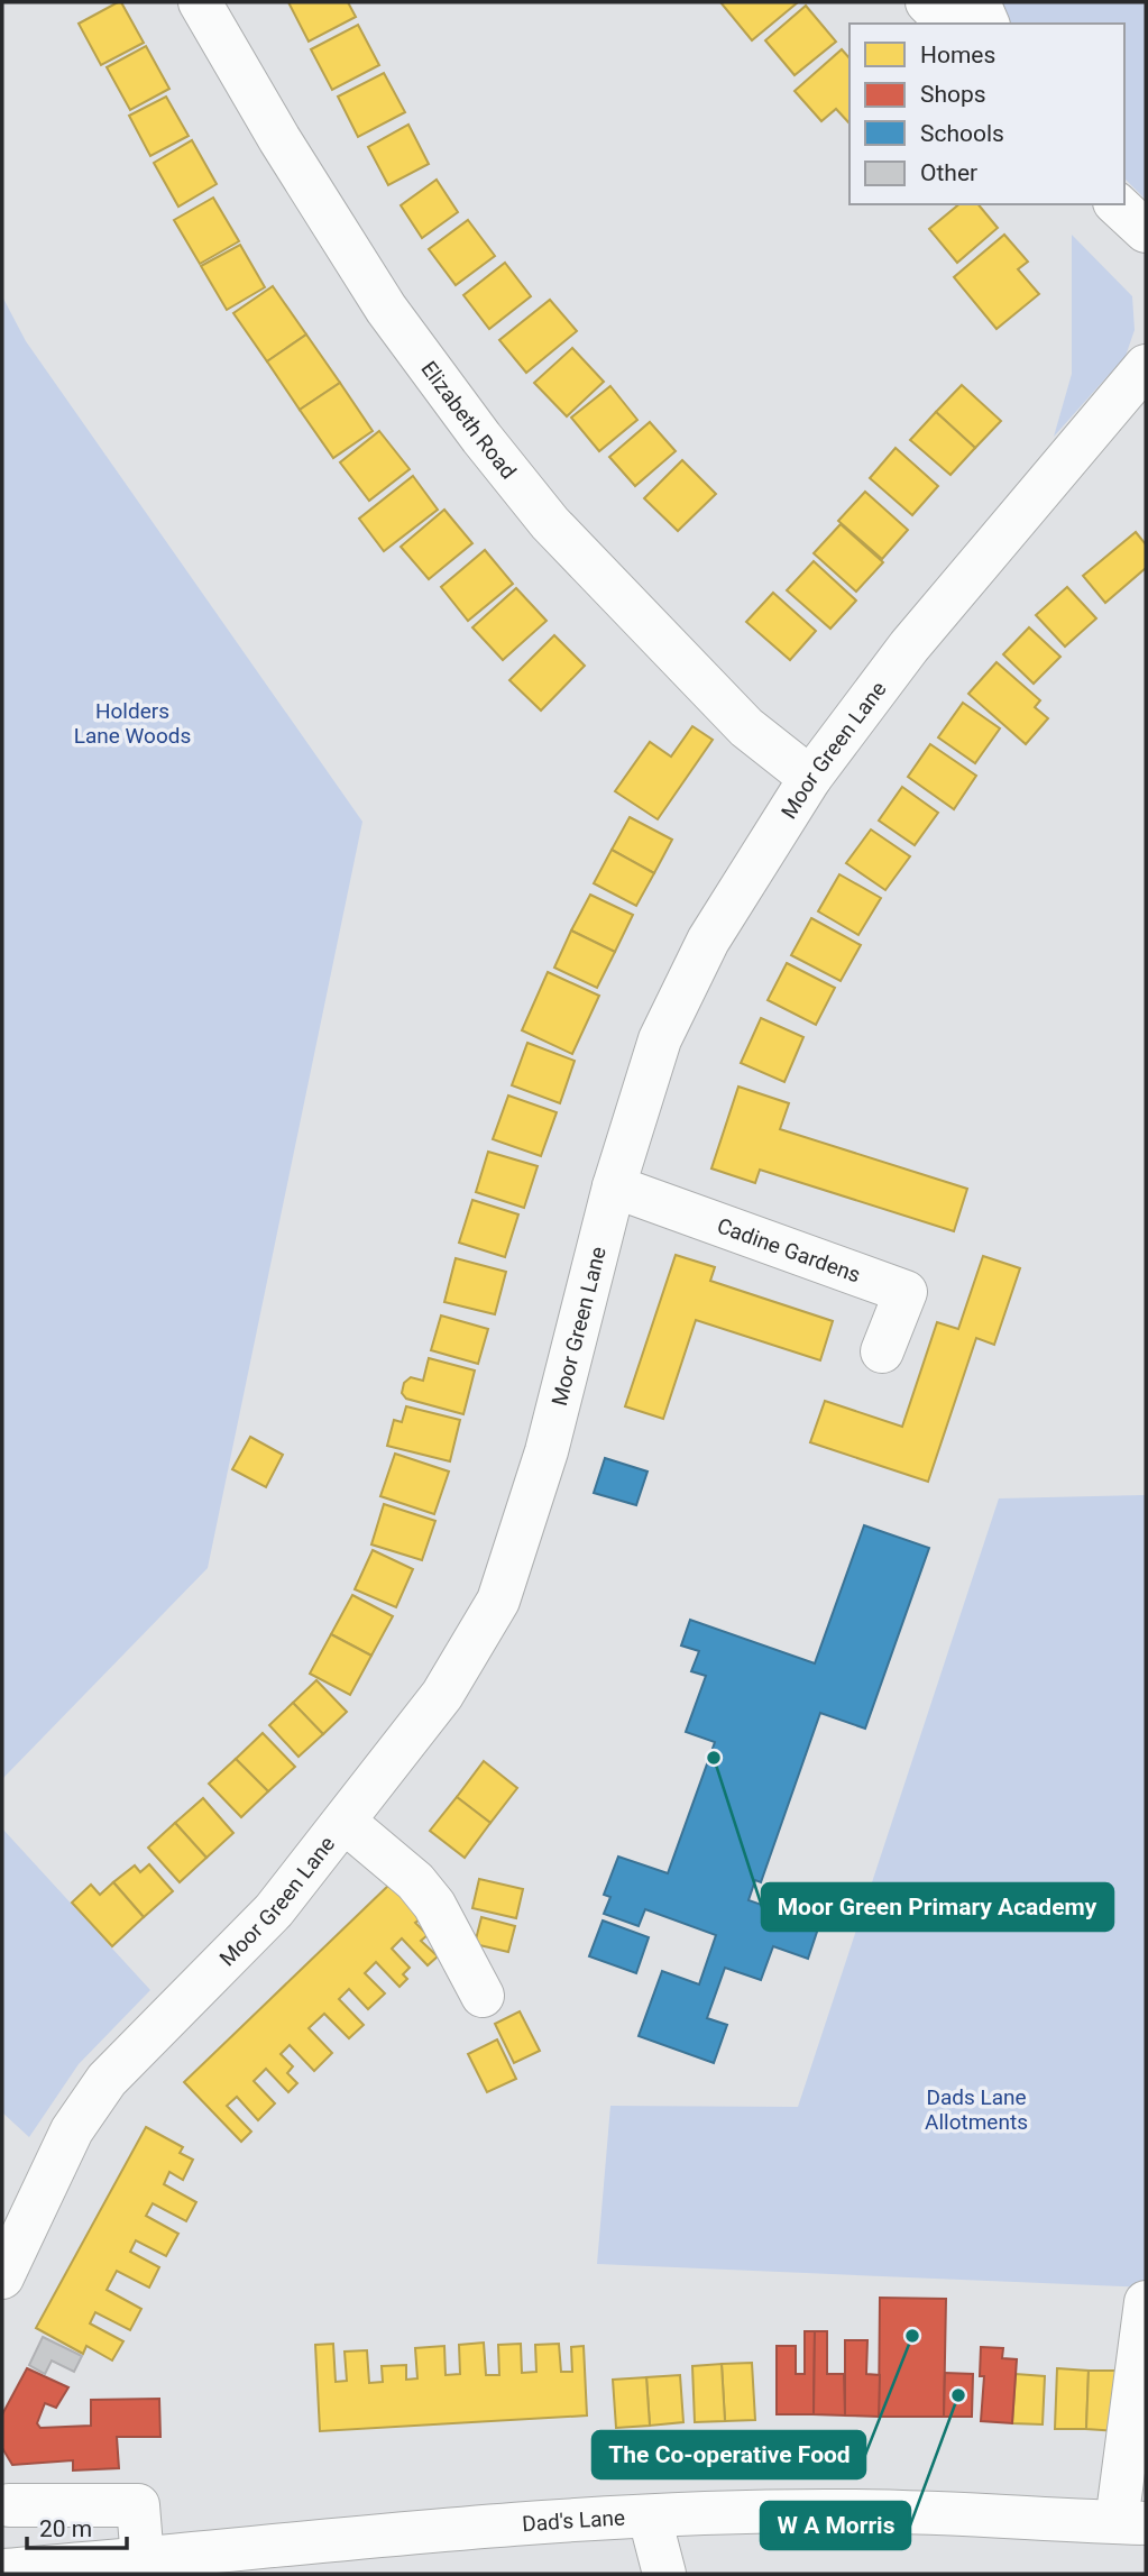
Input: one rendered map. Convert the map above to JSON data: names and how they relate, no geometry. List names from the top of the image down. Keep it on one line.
{"streets":{"street":["Elizabeth Road","Moor Green Lane","Cadine Gardens","Dad's Lane"]},"crossings":[["Elizabeth Road","Moor Green Lane"],["Moor Green Lane","Cadine Gardens"]],"parks":["Holders Lane Woods","Dads Lane Allotments"],"places":["Moor Green Primary Academy","The Co-operative Food","W A Morris"],"legend":["Homes","Shops","Schools","Other"],"scale_bar":"20 m"}
